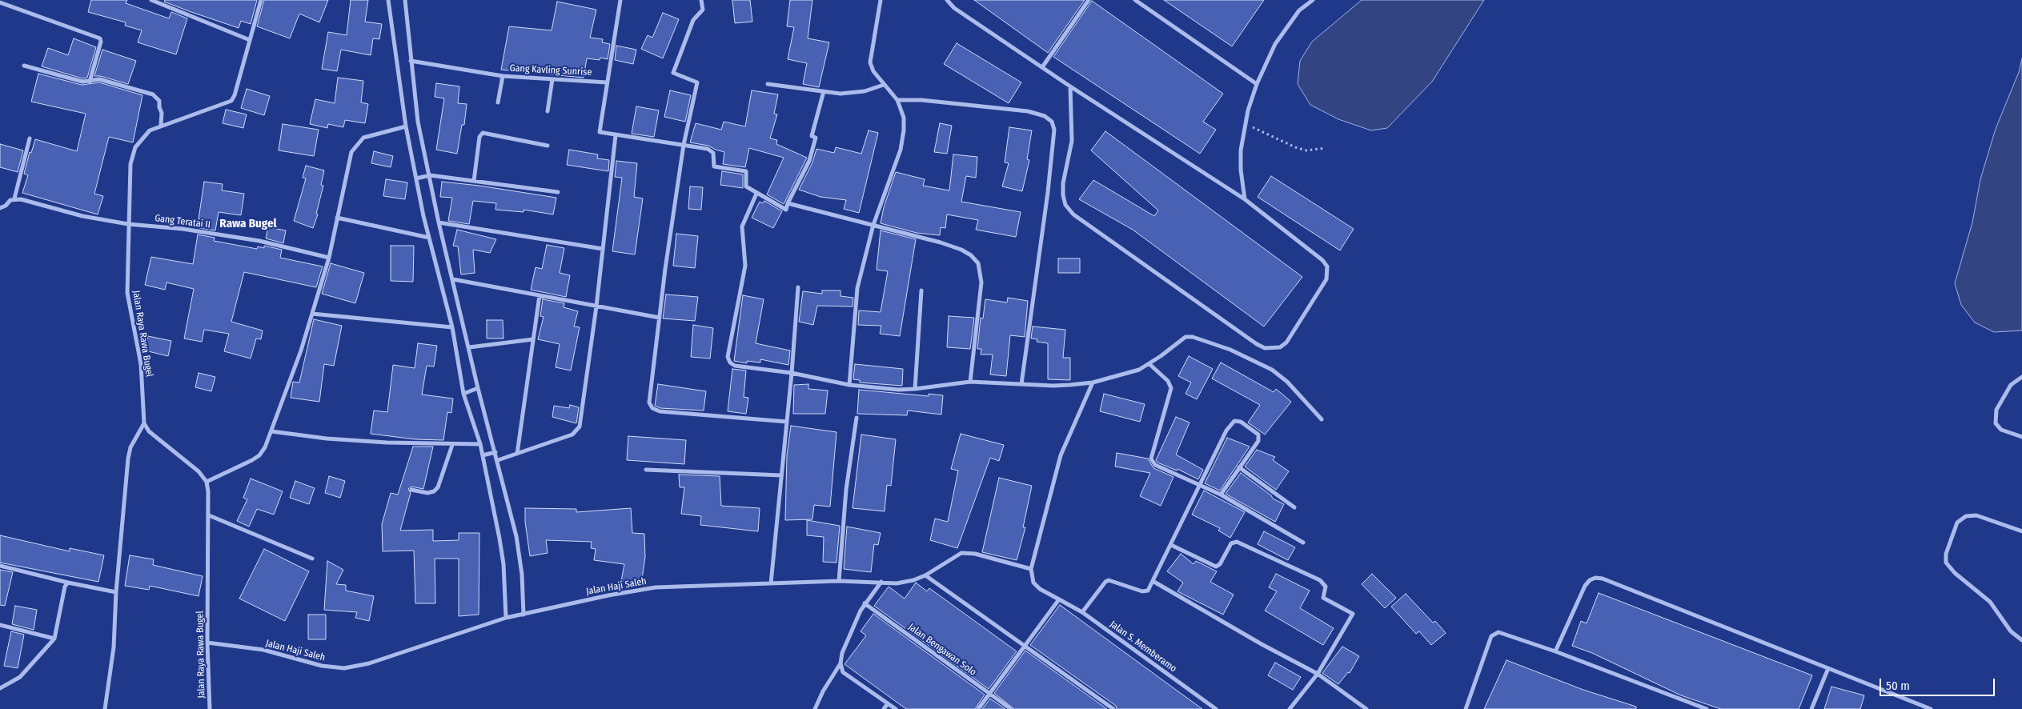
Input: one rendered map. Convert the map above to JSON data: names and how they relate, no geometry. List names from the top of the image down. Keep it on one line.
{"streets":{"street":["Gang Kavling Sunrise","Gang Teratai II","Jalan Raya Rawa Bugel","Jalan Haji Saleh","Jalan S. Memberamo","Jalan Bengawan Solo"]},"crossings":[["Gang Teratai II","Jalan Raya Rawa Bugel"],["Jalan Raya Rawa Bugel","Jalan Haji Saleh"],["Jalan Haji Saleh","Jalan S. Memberamo"]],"districts":["Rawa Bugel"],"scale_bar":"50 m"}
